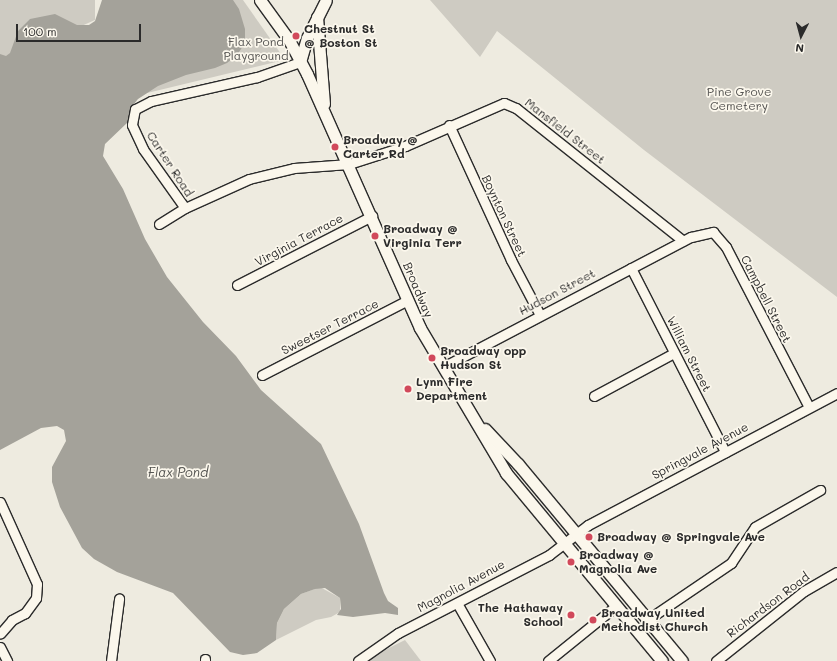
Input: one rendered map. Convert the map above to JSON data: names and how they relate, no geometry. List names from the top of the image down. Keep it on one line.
{"streets":{"main road":["Broadway"],"street":["Mansfield Street","Carter Road","Boynton Street","Virginia Terrace","Hudson Street","Campbell Street","Sweetser Terrace","William Street","Springvale Avenue","Magnolia Avenue","Richardson Road"]},"crossings":[["Mansfield Street","Carter Road"],["Mansfield Street","Boynton Street"],["Mansfield Street","Broadway"],["Mansfield Street","Hudson Street"],["Mansfield Street","Campbell Street"],["Carter Road","Broadway"],["Boynton Street","Hudson Street"],["Virginia Terrace","Broadway"],["Broadway","Hudson Street"],["Broadway","Sweetser Terrace"],["Broadway","Springvale Avenue"],["Broadway","Magnolia Avenue"],["Hudson Street","Campbell Street"],["Hudson Street","William Street"],["Campbell Street","Springvale Avenue"],["William Street","Springvale Avenue"],["Springvale Avenue","Magnolia Avenue"]],"water":["Flax Pond"],"parks":["Flax Pond Playground","Pine Grove Cemetery"],"places":["Chestnut St @ Boston St","Broadway @ Carter Rd","Broadway @ Virginia Terr","Broadway opp Hudson St","Lynn Fire Department","Broadway @ Springvale Ave","Broadway @ Magnolia Ave","The Hathaway School","Broadway United Methodist Church"],"scale_bar":"100 m","north":"bottom"}
